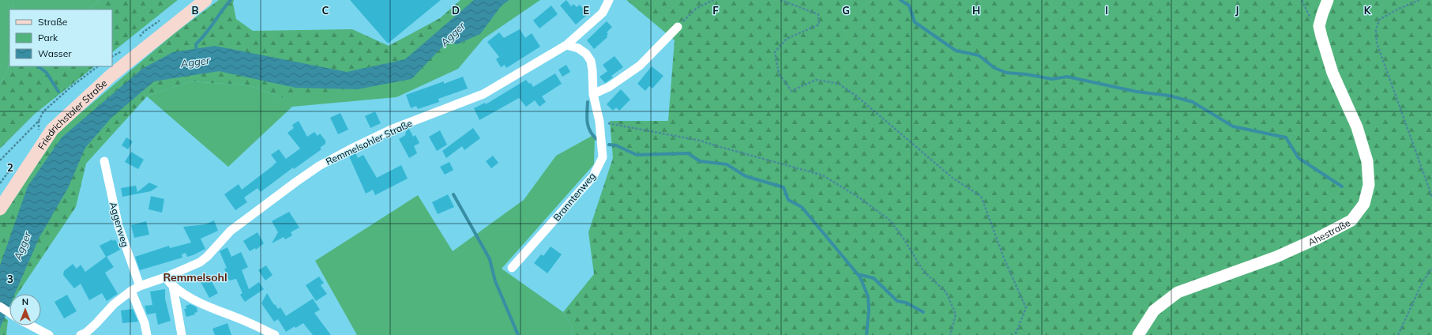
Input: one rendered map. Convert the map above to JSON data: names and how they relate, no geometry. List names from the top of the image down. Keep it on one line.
{"streets":{"main road":["Friedrichstaler Straße","Ahestraße"],"street":["Remmelsohler Straße","Branntenweg","Aggerweg"]},"crossings":[["Remmelsohler Straße","Branntenweg"],["Remmelsohler Straße","Aggerweg"]],"districts":["Remmelsohl"],"water":["Agger"],"legend":["Straße","Park","Wasser"],"north":"top","grid":{"columns":["B","C","D","E","F","G","H","I","J","K"],"rows":["2","3"]}}
